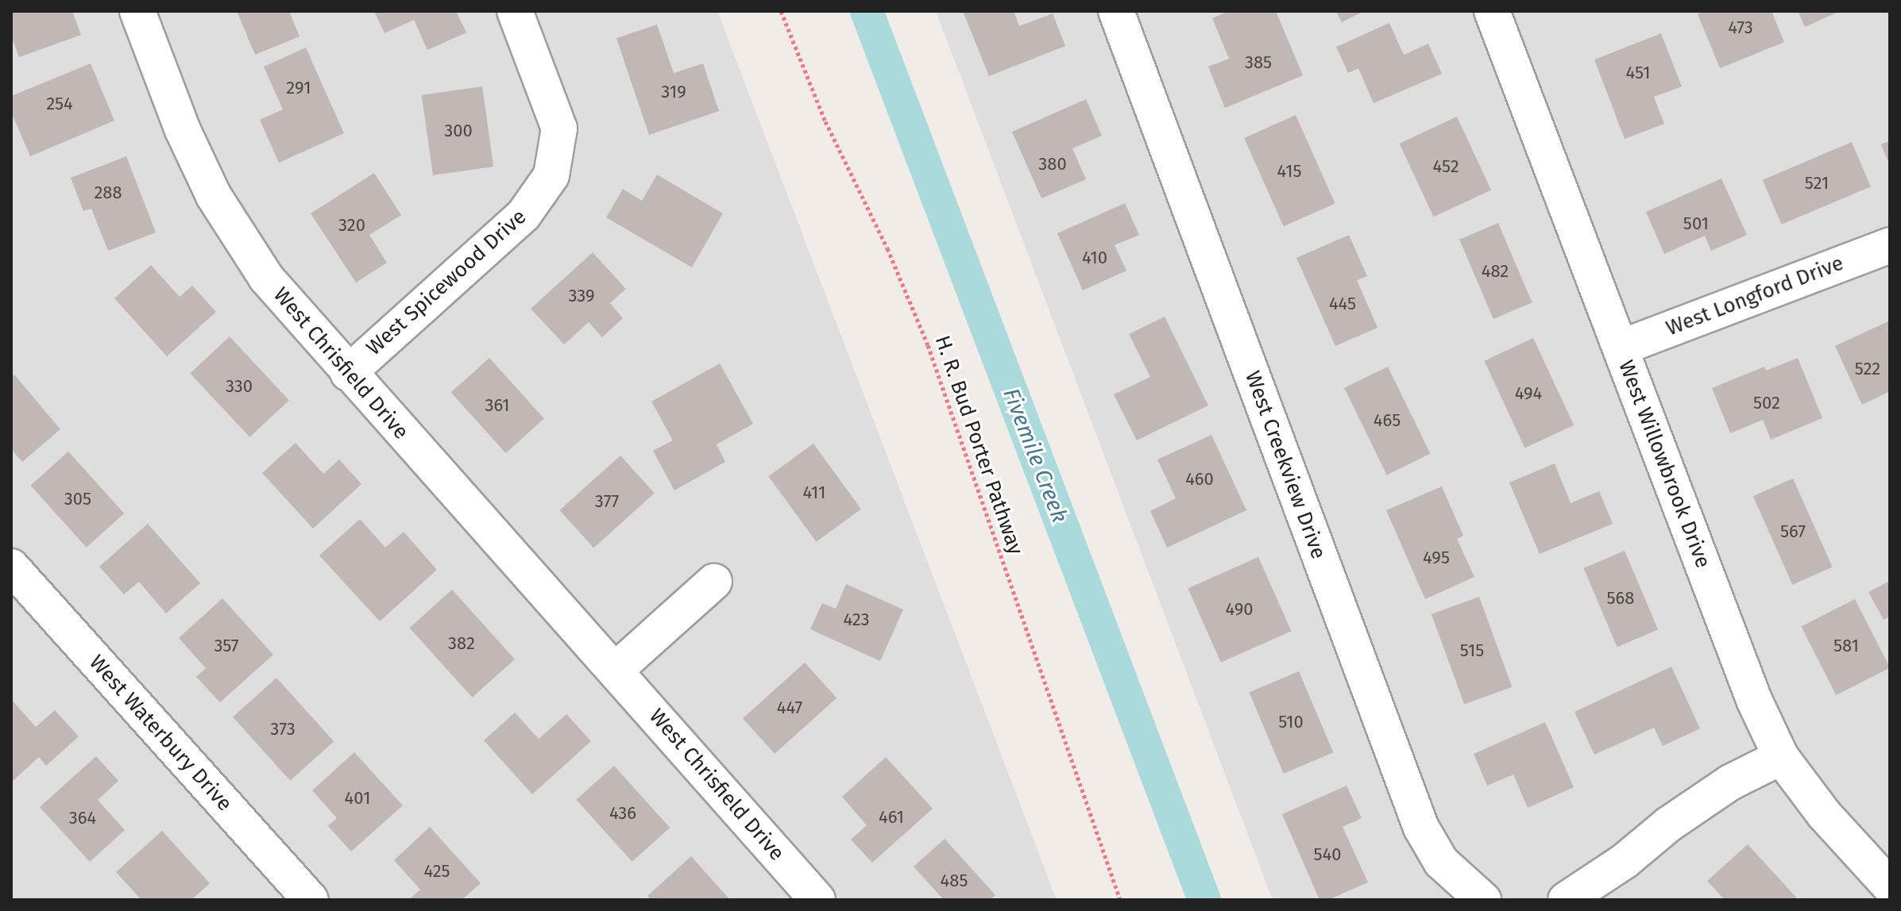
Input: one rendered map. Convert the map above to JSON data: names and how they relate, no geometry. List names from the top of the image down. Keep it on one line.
{"streets":{"street":["West Spicewood Drive","West Longford Drive","West Chrisfield Drive","West Willowbrook Drive","West Creekview Drive","West Waterbury Drive"],"path":["H. R. Bud Porter Pathway"]},"crossings":[["West Spicewood Drive","West Chrisfield Drive"],["West Longford Drive","West Willowbrook Drive"]],"water":["Fivemile Creek"],"house_numbers":["473","385","451","291","319","254","300","380","452","415","521","288","501","320","410","482","339","445","522","330","494","502","361","465","460","411","305","377","567","495","568","490","423","382","357","581","515","447","510","373","401","436","461","364","540","425","485"]}
